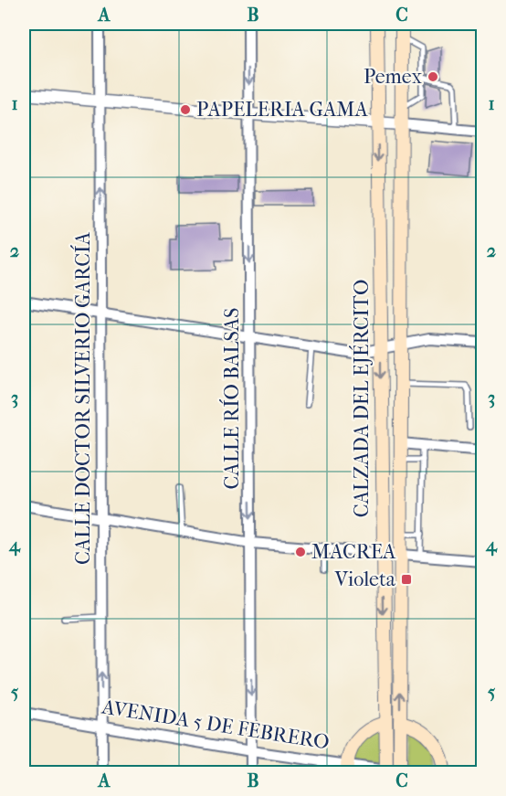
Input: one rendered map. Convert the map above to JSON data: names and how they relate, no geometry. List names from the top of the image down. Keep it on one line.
{"streets":{"main road":["CALZADA DEL EJÉRCITO"],"street":["CALLE DOCTOR SILVERIO GARCÍA","CALLE RÍO BALSAS","AVENIDA 5 DE FEBRERO"]},"crossings":[["CALLE DOCTOR SILVERIO GARCÍA","AVENIDA 5 DE FEBRERO"],["CALLE RÍO BALSAS","AVENIDA 5 DE FEBRERO"],["CALZADA DEL EJÉRCITO","AVENIDA 5 DE FEBRERO"]],"one_way":["CALLE DOCTOR SILVERIO GARCÍA","CALLE RÍO BALSAS"],"places":{"other":["Pemex","PAPELERIA GAMA","MACREA"],"transit":["Violeta"]},"grid":{"columns":["A","B","C"],"rows":["1","2","3","4","5"]}}
